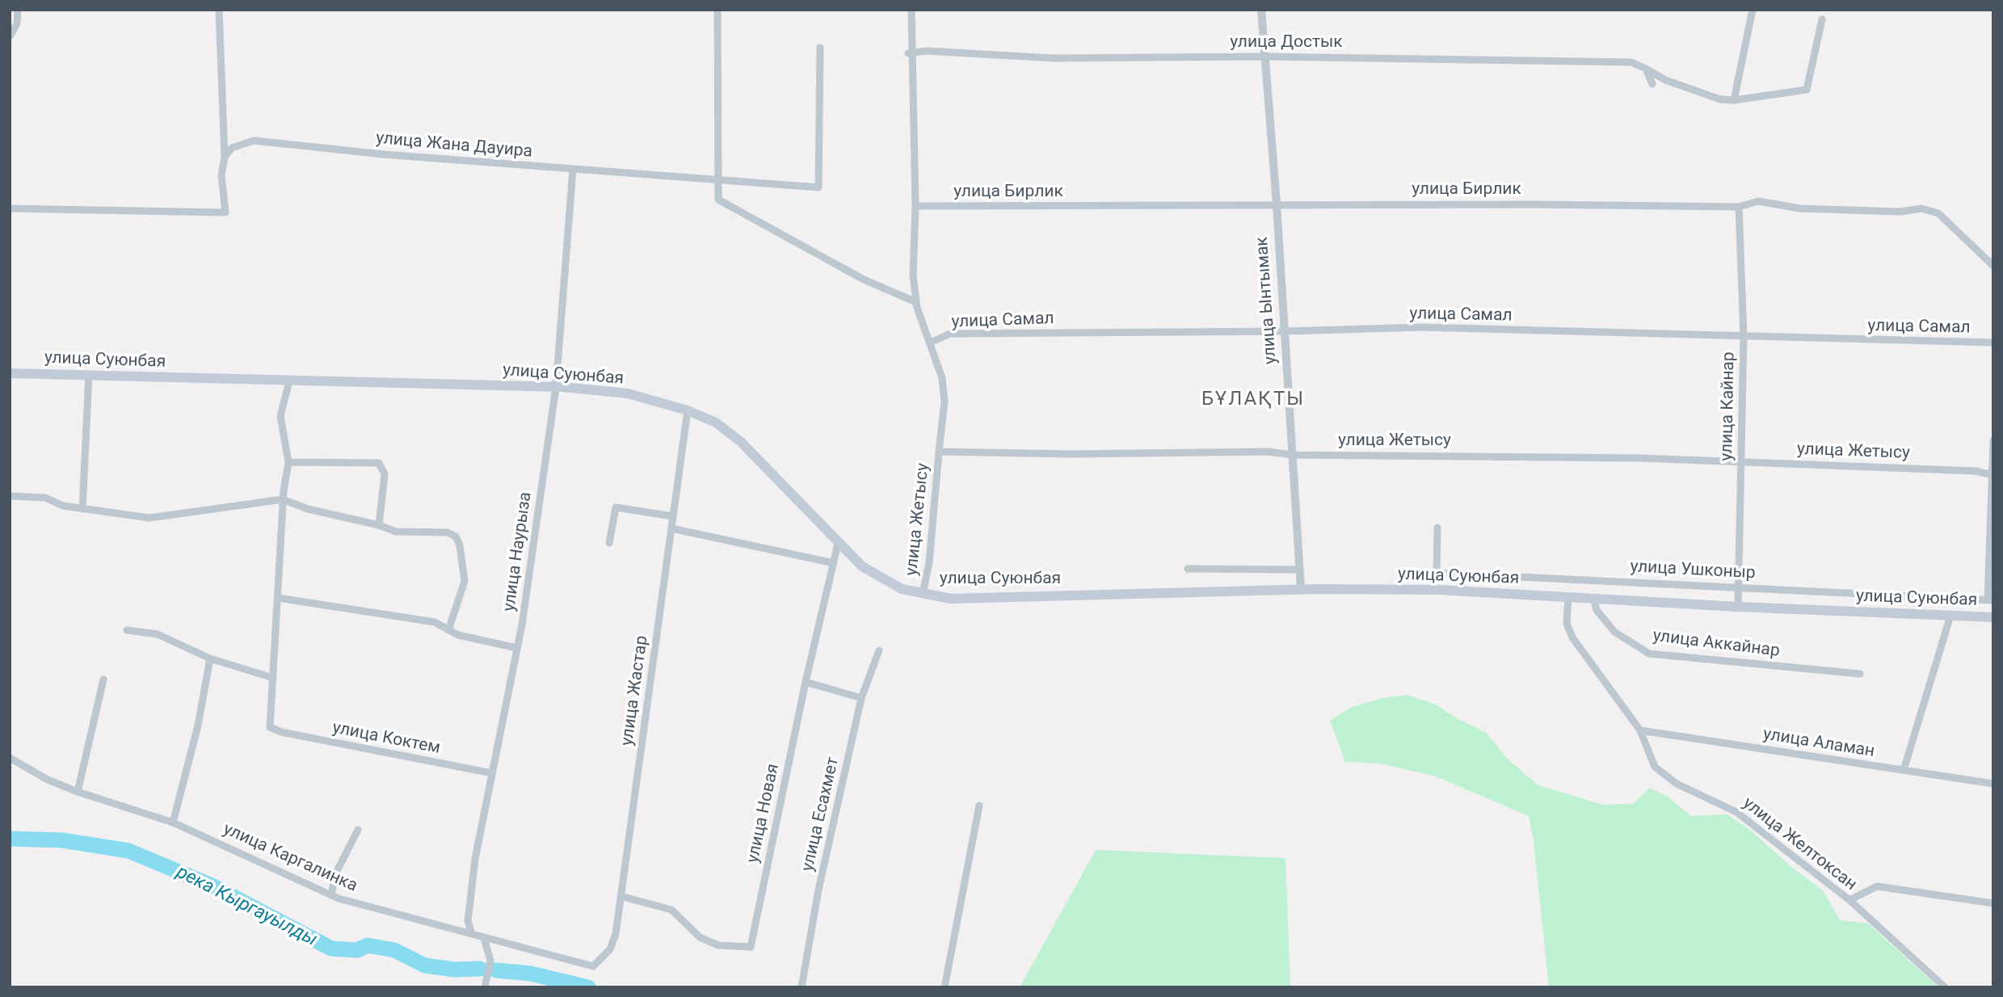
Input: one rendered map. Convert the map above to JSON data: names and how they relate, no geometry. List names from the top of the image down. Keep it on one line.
{"streets":{"main road":["улица Суюнбая"],"street":["улица Достык","улица Жана Дауира","улица Бирлик","улица Ынтымак","улица Самал","улица Кайнар","улица Жетысу","улица Наурыза","улица Ушконыр","улица Аккайнар","улица Жастар","улица Коктем","улица Аламан","улица Новая","улица Есахмет","улица Желтоксан","улица Каргалинка"]},"crossings":[["улица Достык","улица Ынтымак"],["улица Жана Дауира","улица Наурыза"],["улица Бирлик","улица Ынтымак"],["улица Бирлик","улица Кайнар"],["улица Ынтымак","улица Самал"],["улица Ынтымак","улица Суюнбая"],["улица Ынтымак","улица Жетысу"],["улица Самал","улица Кайнар"],["улица Суюнбая","улица Кайнар"],["улица Суюнбая","улица Жетысу"],["улица Суюнбая","улица Наурыза"],["улица Суюнбая","улица Аккайнар"],["улица Суюнбая","улица Жастар"],["улица Суюнбая","улица Новая"],["улица Суюнбая","улица Желтоксан"],["улица Кайнар","улица Жетысу"],["улица Кайнар","улица Ушконыр"],["улица Наурыза","улица Коктем"],["улица Наурыза","улица Каргалинка"],["улица Жастар","улица Новая"],["улица Жастар","улица Каргалинка"],["улица Аламан","улица Желтоксан"]],"districts":["БҰЛАҚТЫ"],"water":["река Кыргауылды"]}
